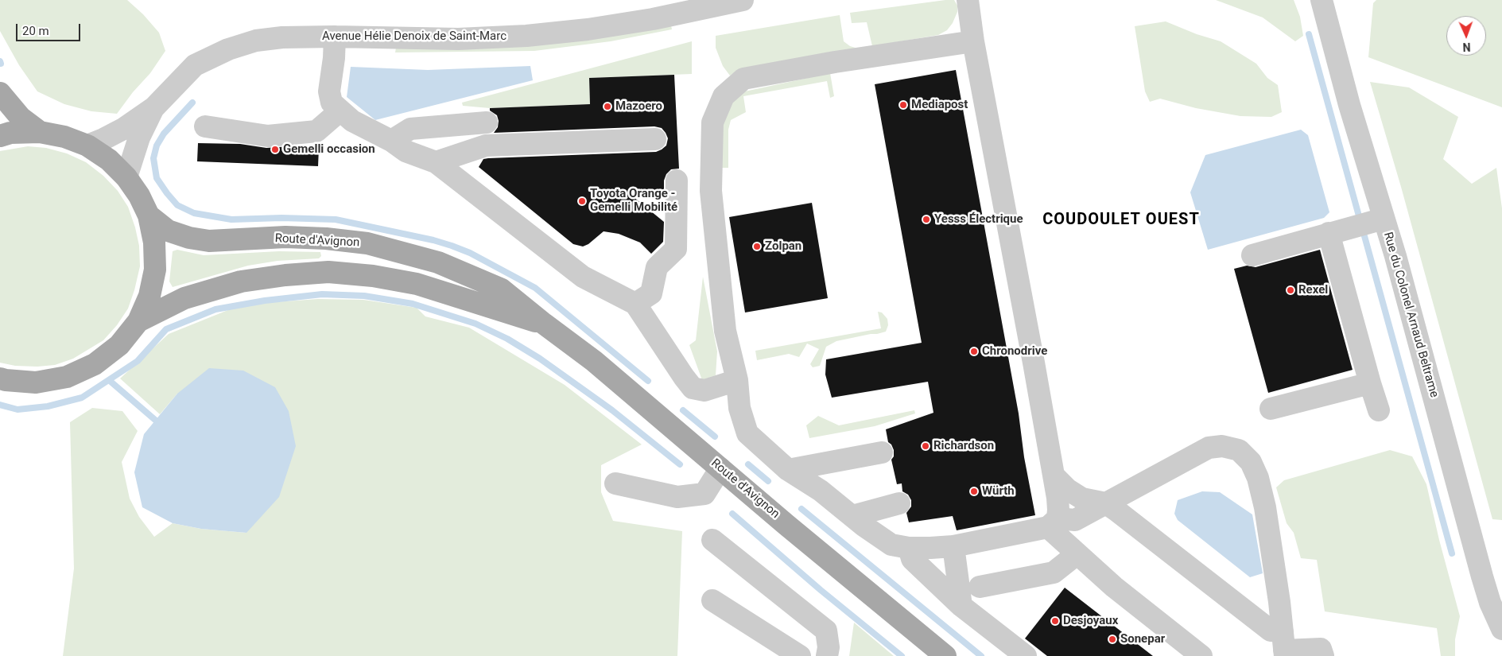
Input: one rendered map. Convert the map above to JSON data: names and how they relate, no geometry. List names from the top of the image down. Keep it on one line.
{"streets":{"main road":["Route d'Avignon"],"street":["Avenue Hélie Denoix de Saint-Marc","Rue du Colonel Arnaud Beltrame"]},"districts":["COUDOULET OUEST"],"places":["Mediapost","Mazoero","Gemelli occasion","Toyota Orange - Gemelli Mobilité","Yesss Électrique","Zolpan","Rexel","Chronodrive","Richardson","Würth","Desjoyaux","Sonepar"],"scale_bar":"20 m","north":"bottom"}
